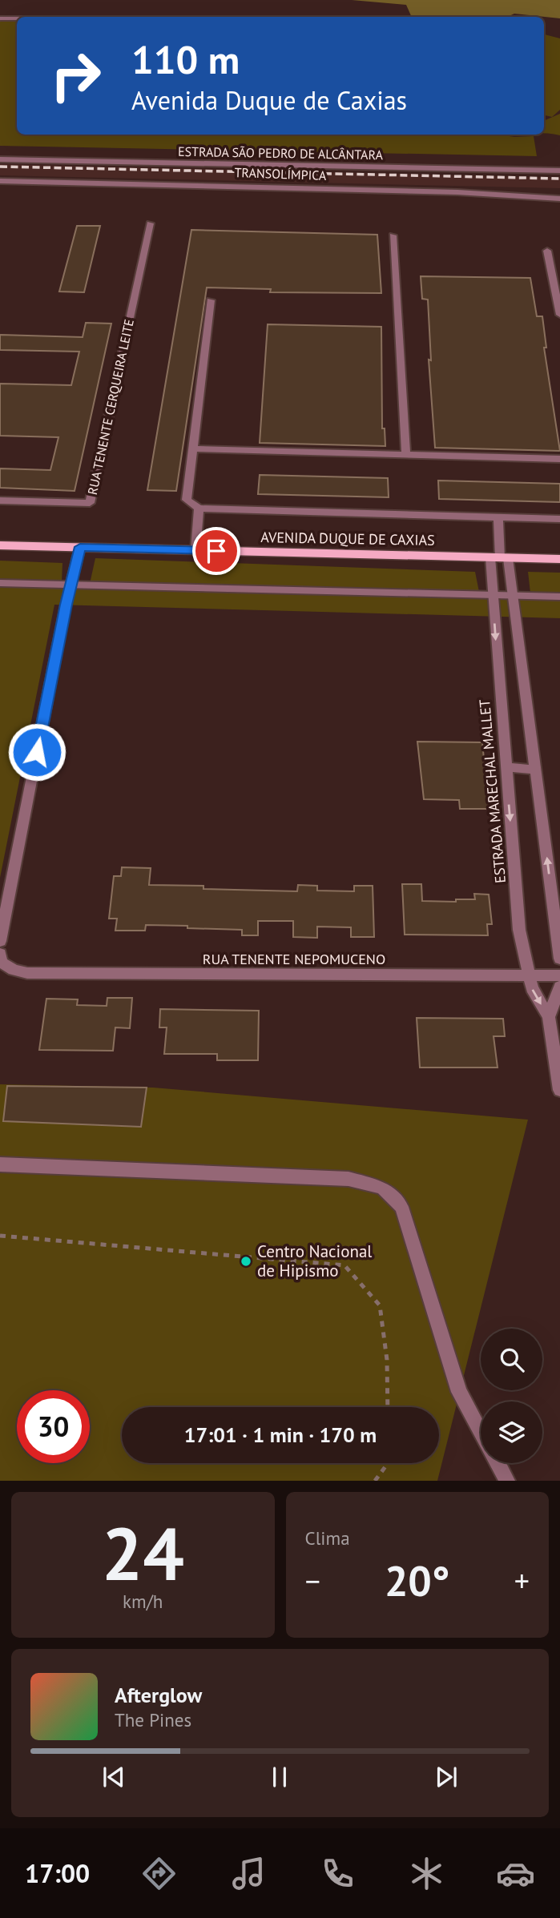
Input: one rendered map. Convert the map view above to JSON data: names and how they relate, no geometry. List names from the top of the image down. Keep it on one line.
{"streets":{"main road":["AVENIDA DUQUE DE CAXIAS"],"street":["ESTRADA SÃO PEDRO DE ALCÂNTARA","TRANSOLÍMPICA","RUA TENENTE CERQUEIRA LEITE","ESTRADA MARECHAL MALLET","RUA TENENTE NEPOMUCENO"]},"crossings":[["AVENIDA DUQUE DE CAXIAS","ESTRADA MARECHAL MALLET"],["ESTRADA MARECHAL MALLET","RUA TENENTE NEPOMUCENO"]],"places":["Centro Nacional de Hipismo"],"page":{"turn":["110 m","Avenida Duque de Caxias"],"limit":"30","trip":"17:01 · 1 min · 170 m","tile":[["24","km/h"],"Clima"],"heat":["−","20°","+"],"song":["Afterglow","The Pines"],"tabs":"17:00"}}
